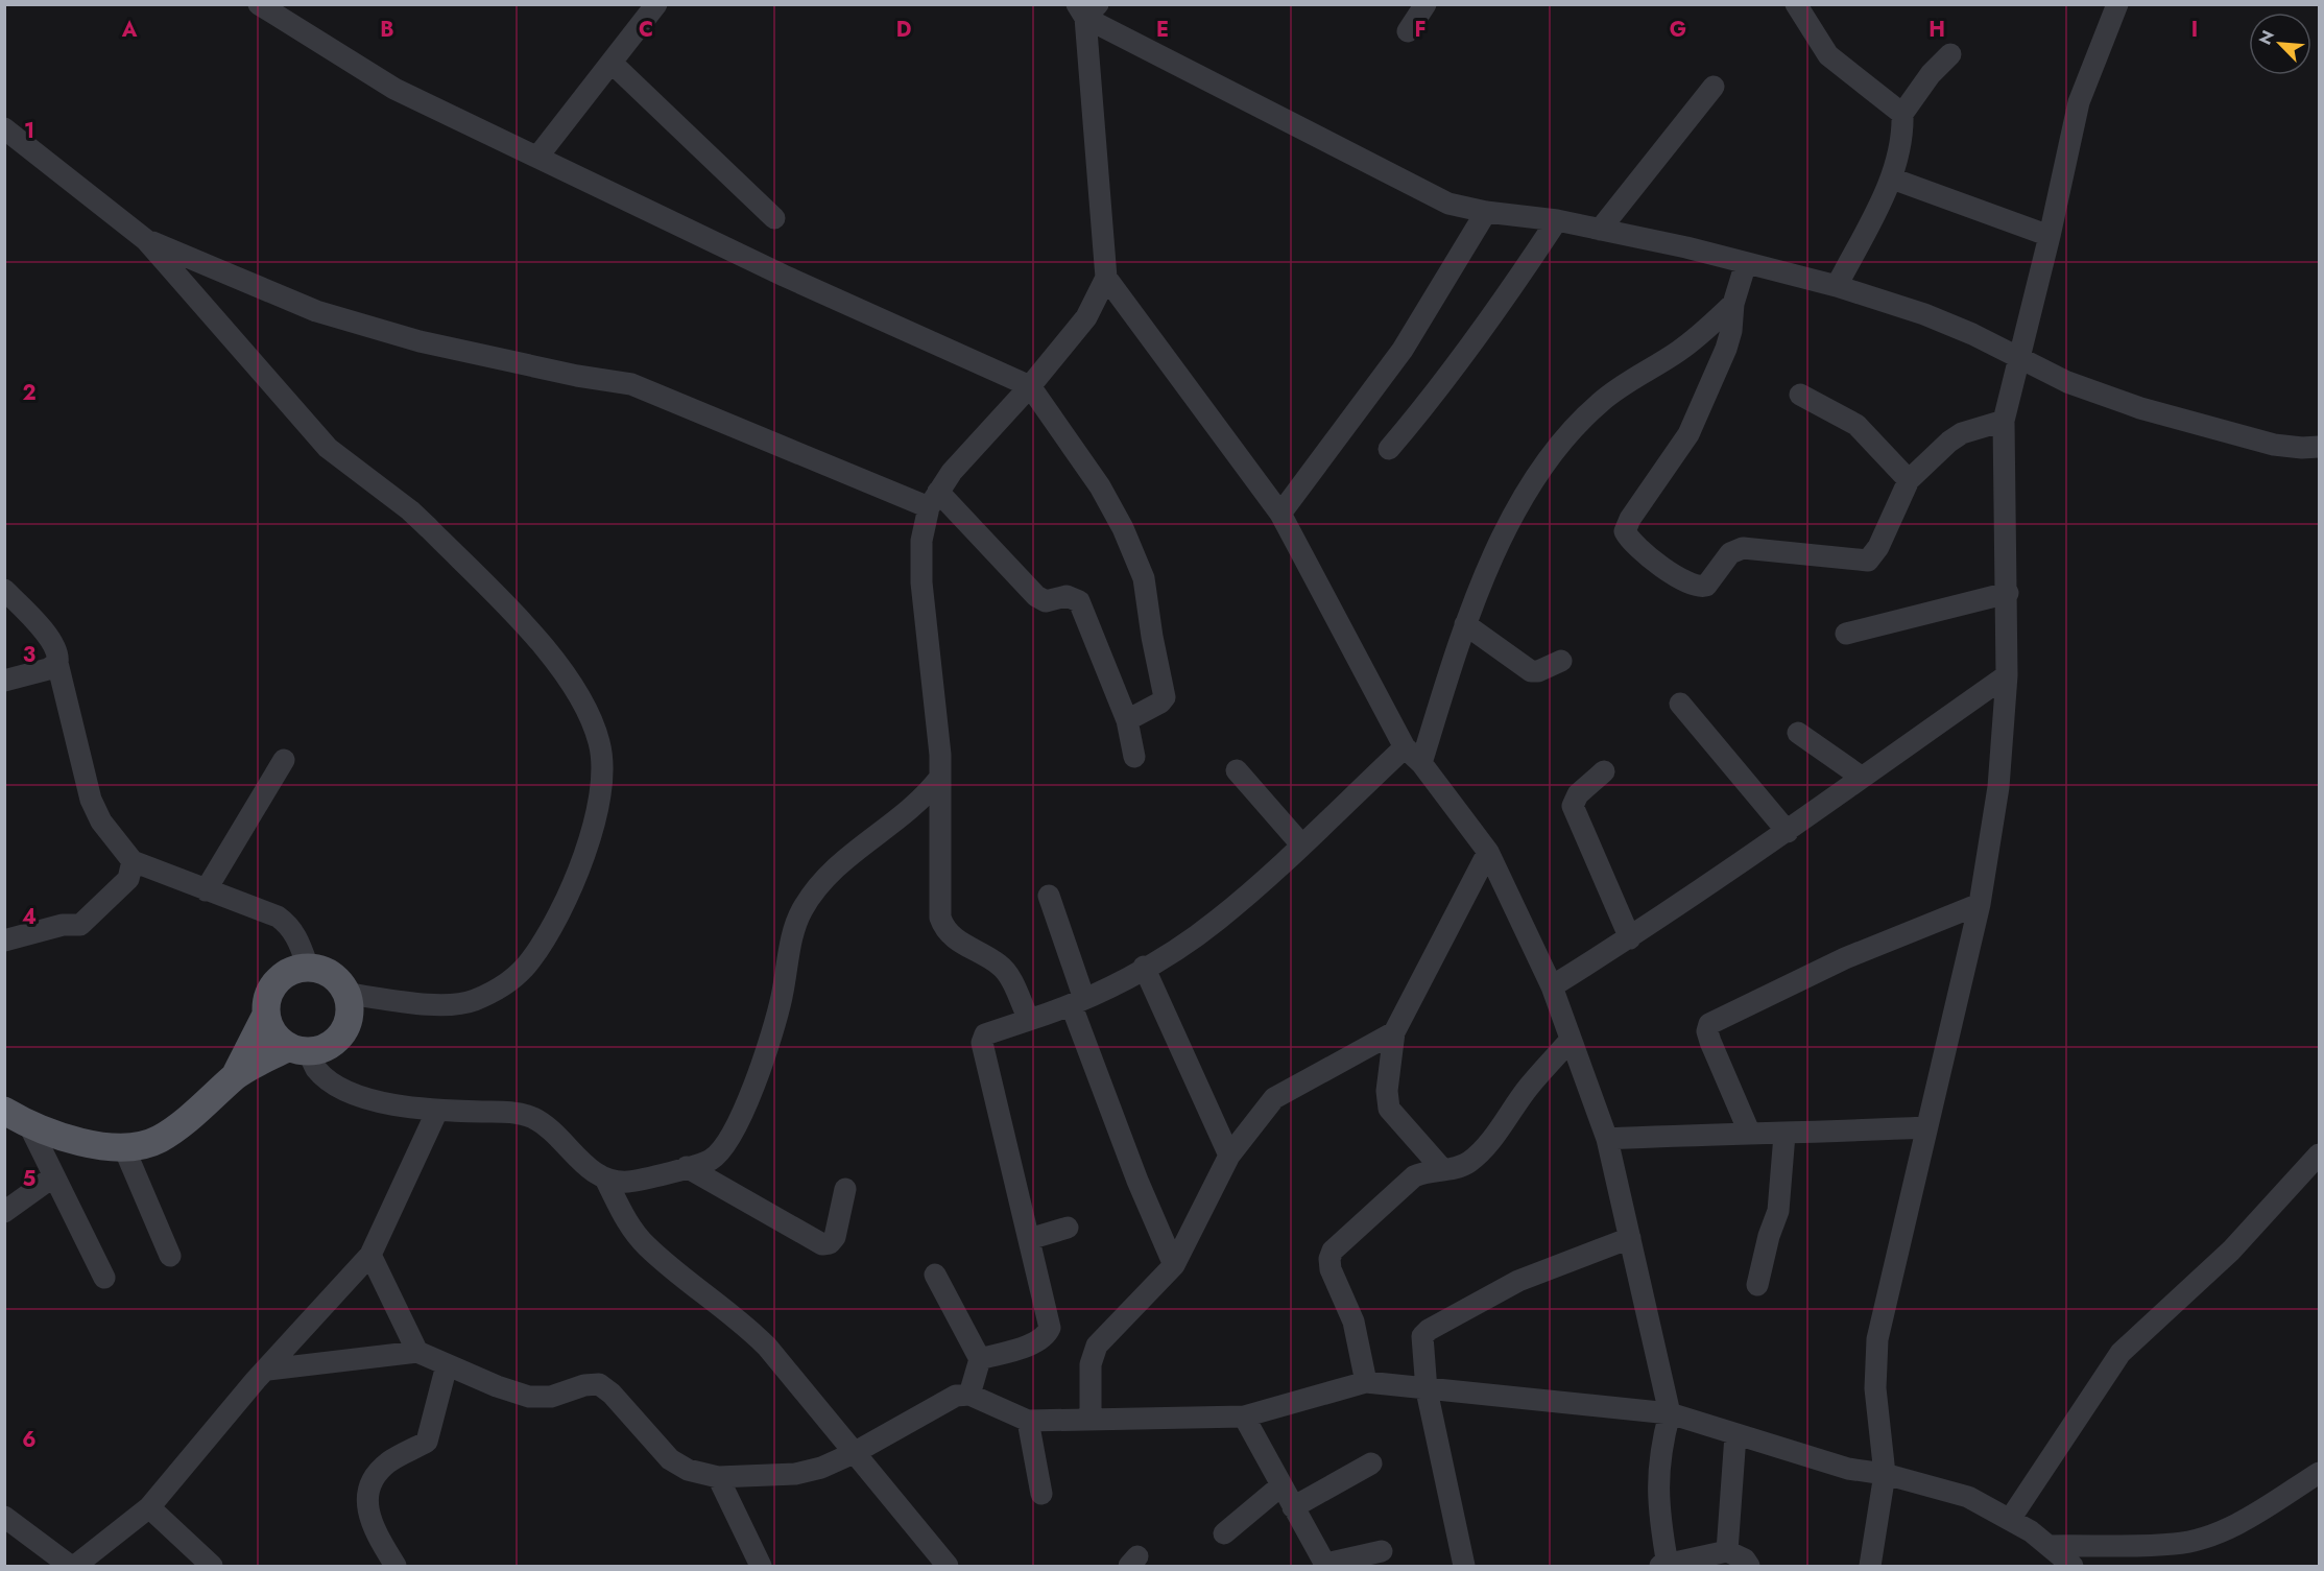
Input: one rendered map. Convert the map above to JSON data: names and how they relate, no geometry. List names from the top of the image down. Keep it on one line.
{"north":"top left","grid":{"columns":["A","B","C","D","E","F","G","H","I"],"rows":["1","2","3","4","5","6"]}}
